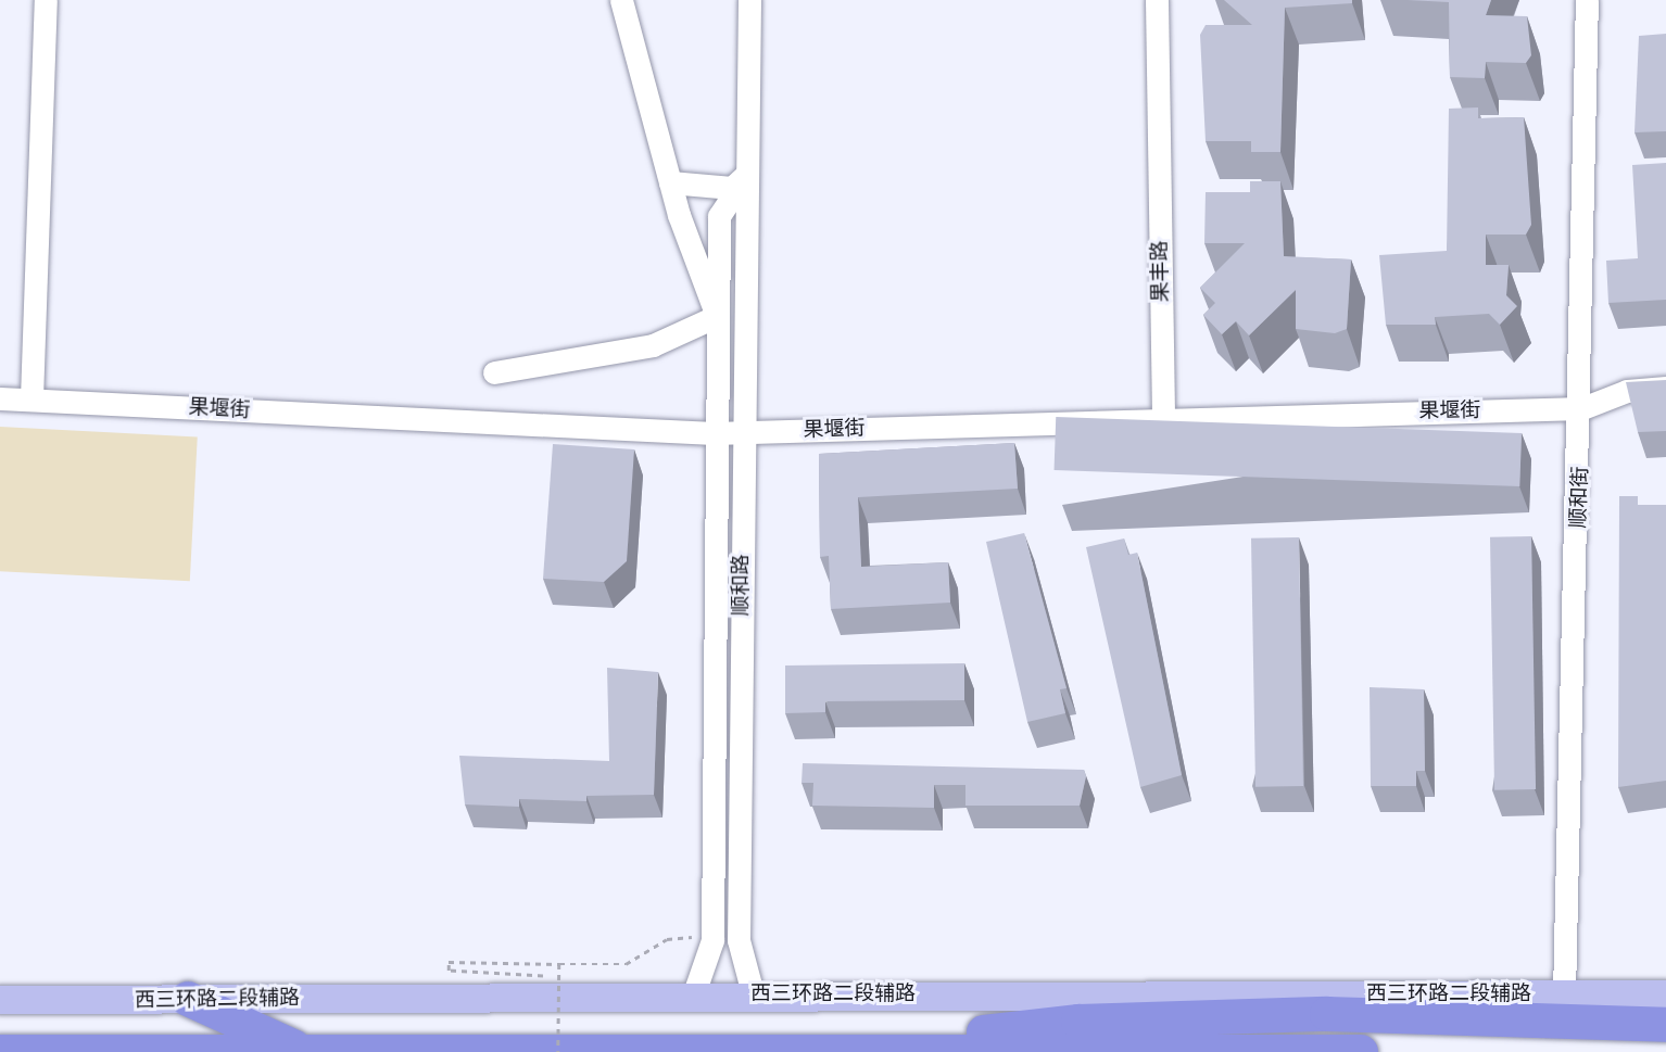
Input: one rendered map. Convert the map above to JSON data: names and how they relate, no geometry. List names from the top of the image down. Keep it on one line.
{"streets":{"main road":["西三环路二段辅路"],"street":["果丰路","果堰街","顺和街","顺和路"]},"crossings":[["果丰路","果堰街"],["果堰街","顺和街"],["果堰街","顺和路"],["顺和街","西三环路二段辅路"],["顺和路","西三环路二段辅路"]]}
